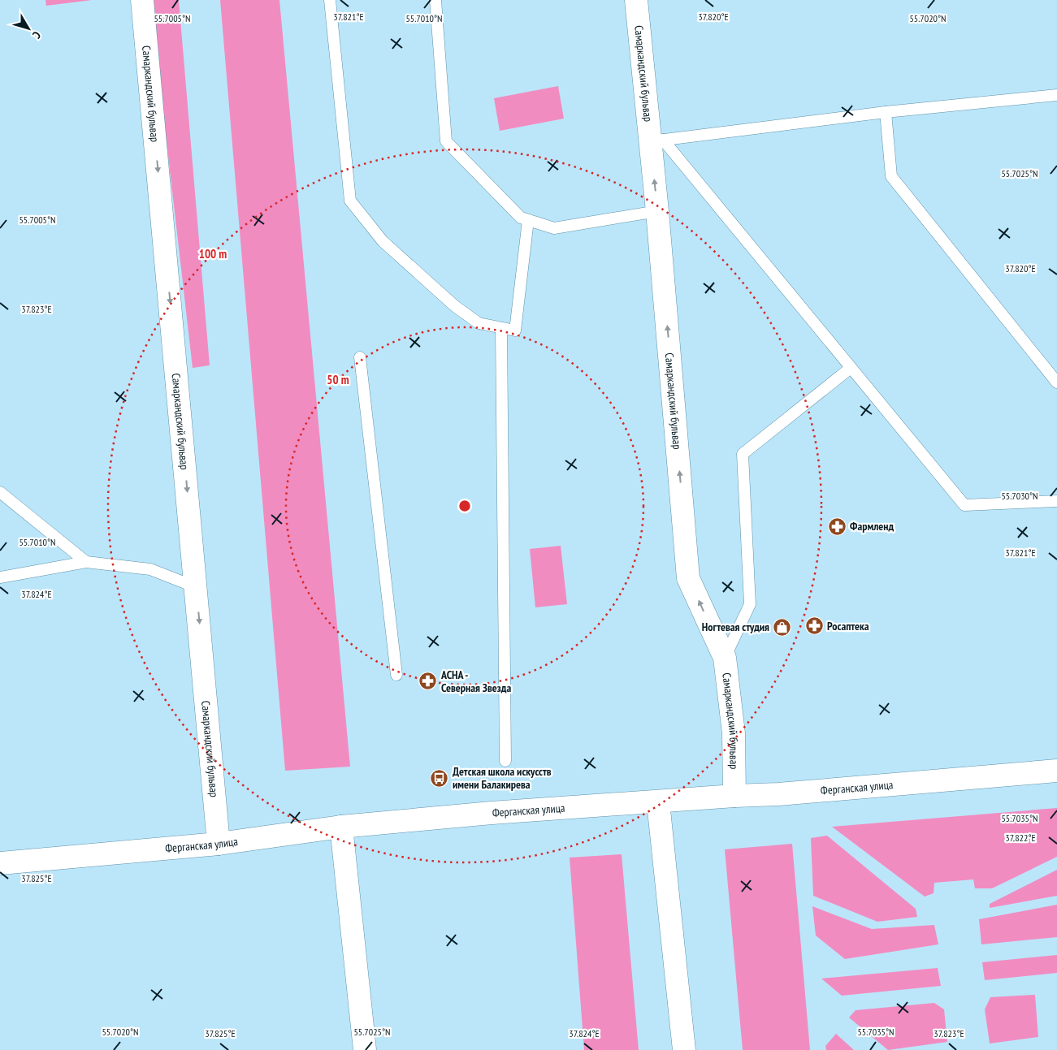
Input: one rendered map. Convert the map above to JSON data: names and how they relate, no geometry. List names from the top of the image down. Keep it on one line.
{"streets":{"street":["Самаркандский бульвар","Ферганская улица"]},"crossings":[["Самаркандский бульвар","Ферганская улица"]],"places":{"pharmacy":["Фармленд","Росаптека","АСНА - Северная Звезда"],"shop":["Ногтевая студия"],"bus stop":["Детская школа искусств имени Балакирева"]},"north":"bottom right","coordinates":["37.821°E","37.820°E","55.7010°N","55.7005°N","55.7020°N","55.7025°N","37.823°E","55.7030°N","37.824°E","55.7035°N","37.822°E","37.825°E"],"rings":["100 m","50 m"]}
